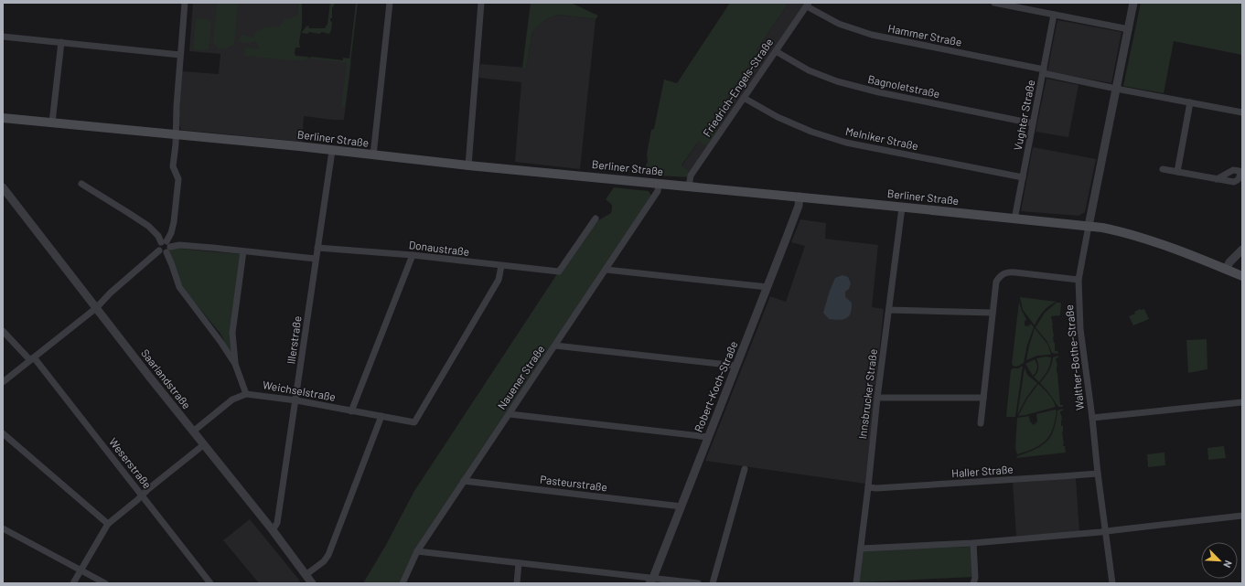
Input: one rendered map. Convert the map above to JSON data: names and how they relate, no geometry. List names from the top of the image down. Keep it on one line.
{"streets":{"main road":["Berliner Straße"],"street":["Hammer Straße","Bagnoletstraße","Friedrich-Engels-Straße","Vughter Straße","Melniker Straße","Donaustraße","Illerstraße","Walther-Bothe-Straße","Nauener Straße","Saarlandstraße","Robert-Koch-Straße","Weichselstraße","Innsbrucker Straße","Weserstraße","Haller Straße","Pasteurstraße"]},"crossings":[["Hammer Straße","Friedrich-Engels-Straße"],["Hammer Straße","Vughter Straße"],["Hammer Straße","Walther-Bothe-Straße"],["Bagnoletstraße","Friedrich-Engels-Straße"],["Bagnoletstraße","Vughter Straße"],["Friedrich-Engels-Straße","Berliner Straße"],["Friedrich-Engels-Straße","Melniker Straße"],["Vughter Straße","Berliner Straße"],["Vughter Straße","Melniker Straße"],["Berliner Straße","Illerstraße"],["Berliner Straße","Walther-Bothe-Straße"],["Berliner Straße","Nauener Straße"],["Berliner Straße","Robert-Koch-Straße"],["Berliner Straße","Innsbrucker Straße"],["Donaustraße","Illerstraße"],["Donaustraße","Weichselstraße"],["Illerstraße","Saarlandstraße"],["Illerstraße","Weichselstraße"],["Walther-Bothe-Straße","Haller Straße"],["Nauener Straße","Pasteurstraße"],["Saarlandstraße","Weichselstraße"],["Robert-Koch-Straße","Pasteurstraße"],["Innsbrucker Straße","Haller Straße"]],"north":"bottom right"}
